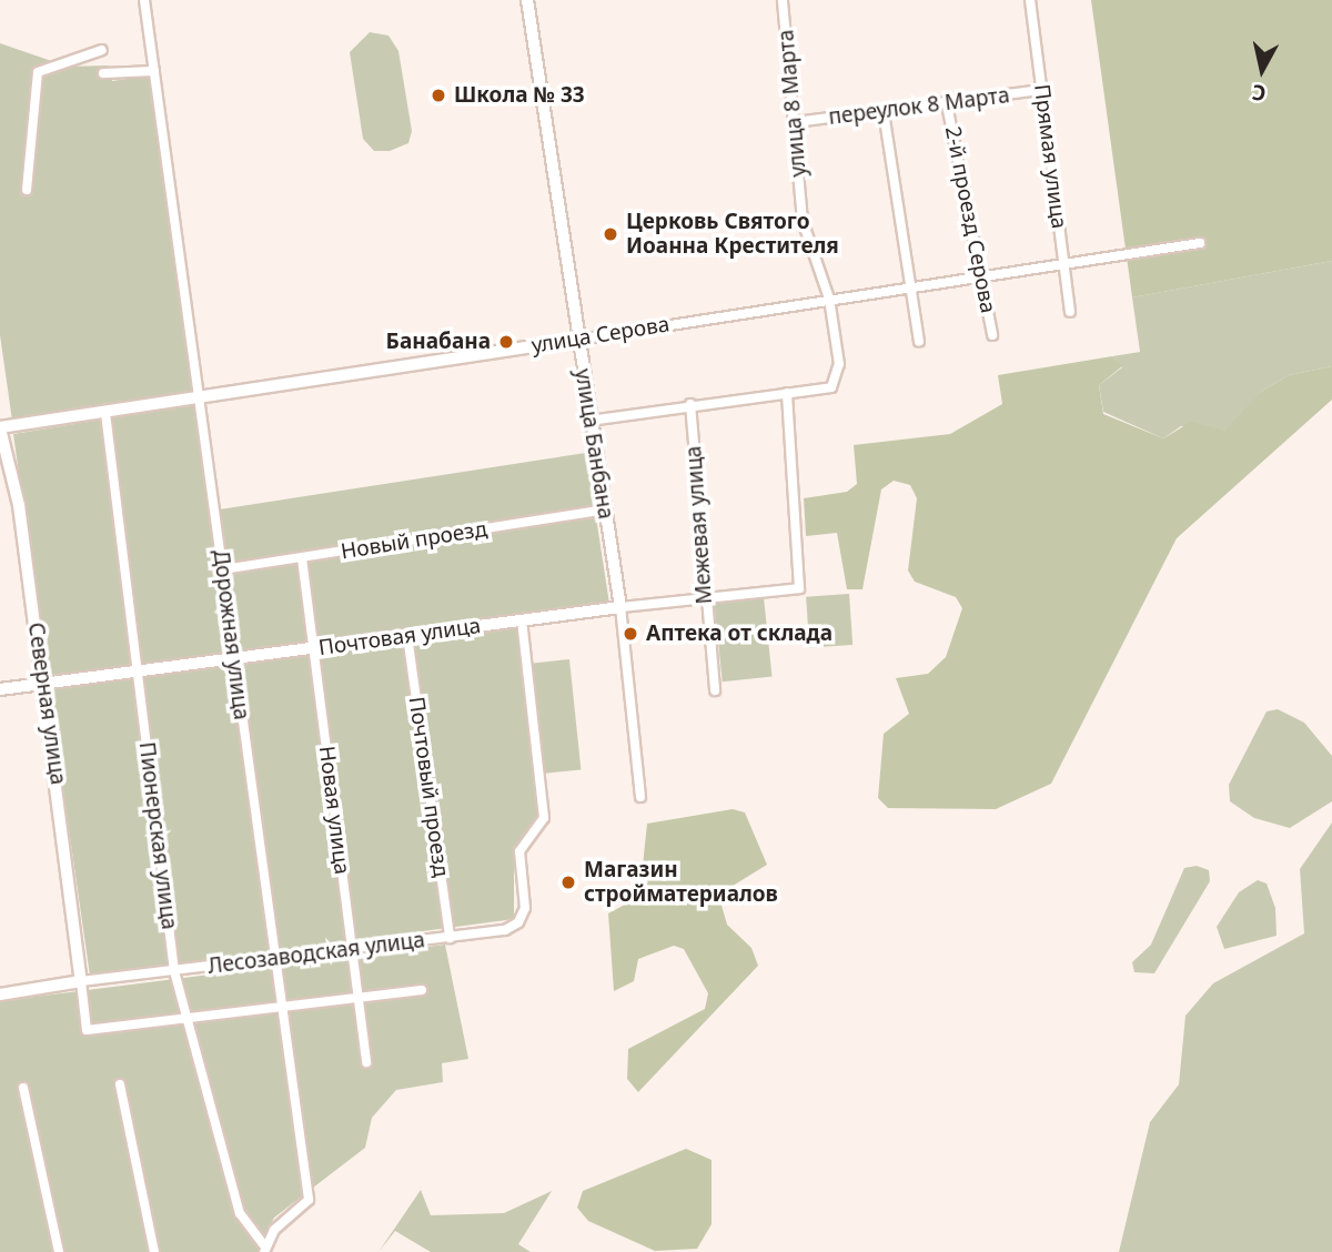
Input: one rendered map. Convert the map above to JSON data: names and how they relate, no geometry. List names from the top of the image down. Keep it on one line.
{"streets":{"street":["улица 8 Марта","переулок 8 Марта","Прямая улица","2-й проезд Серова","улица Серова","улица Банбана","Межевая улица","Новый проезд","Дорожная улица","Почтовая улица","Северная улица","Почтовый проезд","Новая улица","Пионерская улица","Лесозаводская улица"]},"crossings":[["улица 8 Марта","переулок 8 Марта"],["улица 8 Марта","улица Серова"],["улица 8 Марта","Почтовая улица"],["переулок 8 Марта","Прямая улица"],["переулок 8 Марта","2-й проезд Серова"],["Прямая улица","улица Серова"],["2-й проезд Серова","улица Серова"],["улица Серова","улица Банбана"],["улица Серова","Дорожная улица"],["улица Серова","Северная улица"],["улица Серова","Пионерская улица"],["улица Банбана","Новый проезд"],["улица Банбана","Почтовая улица"],["Межевая улица","Почтовая улица"],["Новый проезд","Дорожная улица"],["Новый проезд","Новая улица"],["Дорожная улица","Почтовая улица"],["Дорожная улица","Пионерская улица"],["Дорожная улица","Лесозаводская улица"],["Почтовая улица","Северная улица"],["Почтовая улица","Почтовый проезд"],["Почтовая улица","Новая улица"],["Почтовая улица","Пионерская улица"],["Почтовая улица","Лесозаводская улица"],["Северная улица","Лесозаводская улица"],["Почтовый проезд","Лесозаводская улица"],["Новая улица","Лесозаводская улица"],["Пионерская улица","Лесозаводская улица"]],"places":["Школа № 33","Церковь Святого Иоанна Крестителя","Банабана","Аптека от склада","Магазин стройматериалов"],"north":"bottom"}
